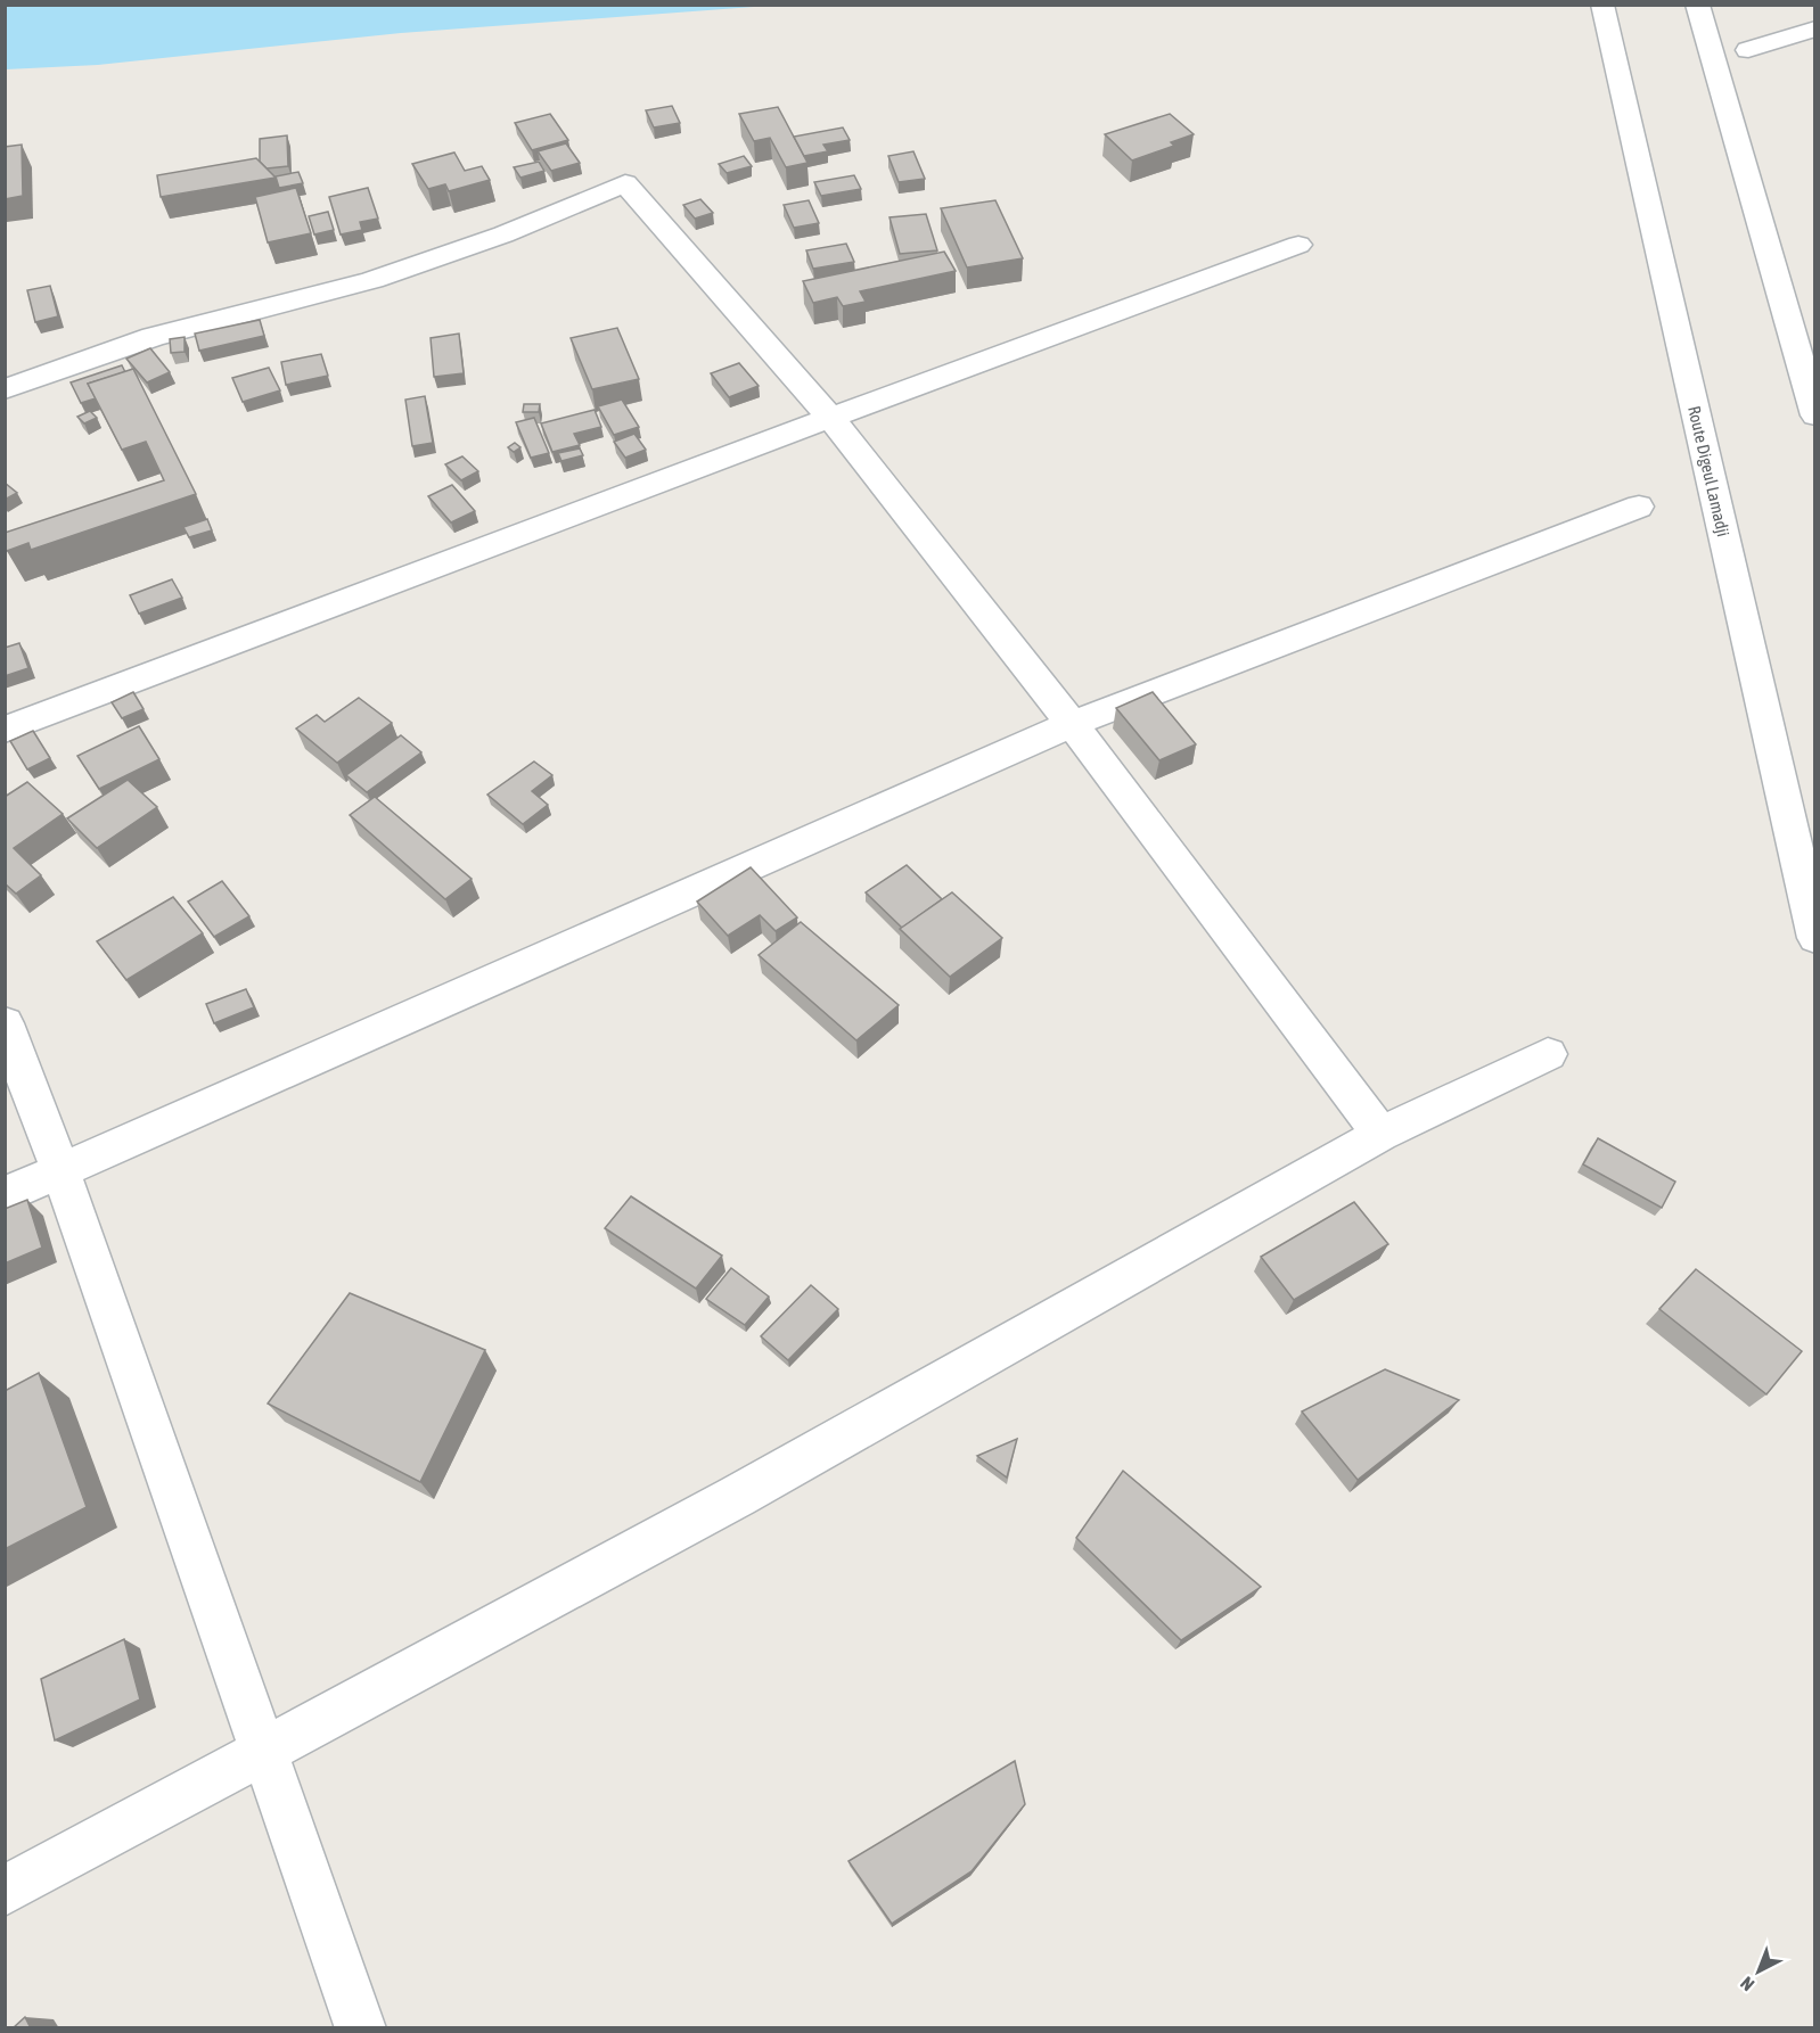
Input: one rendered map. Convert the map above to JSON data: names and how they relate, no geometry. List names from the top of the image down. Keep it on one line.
{"streets":{"street":["Route Digeul Lamadji"]},"north":"bottom left"}
